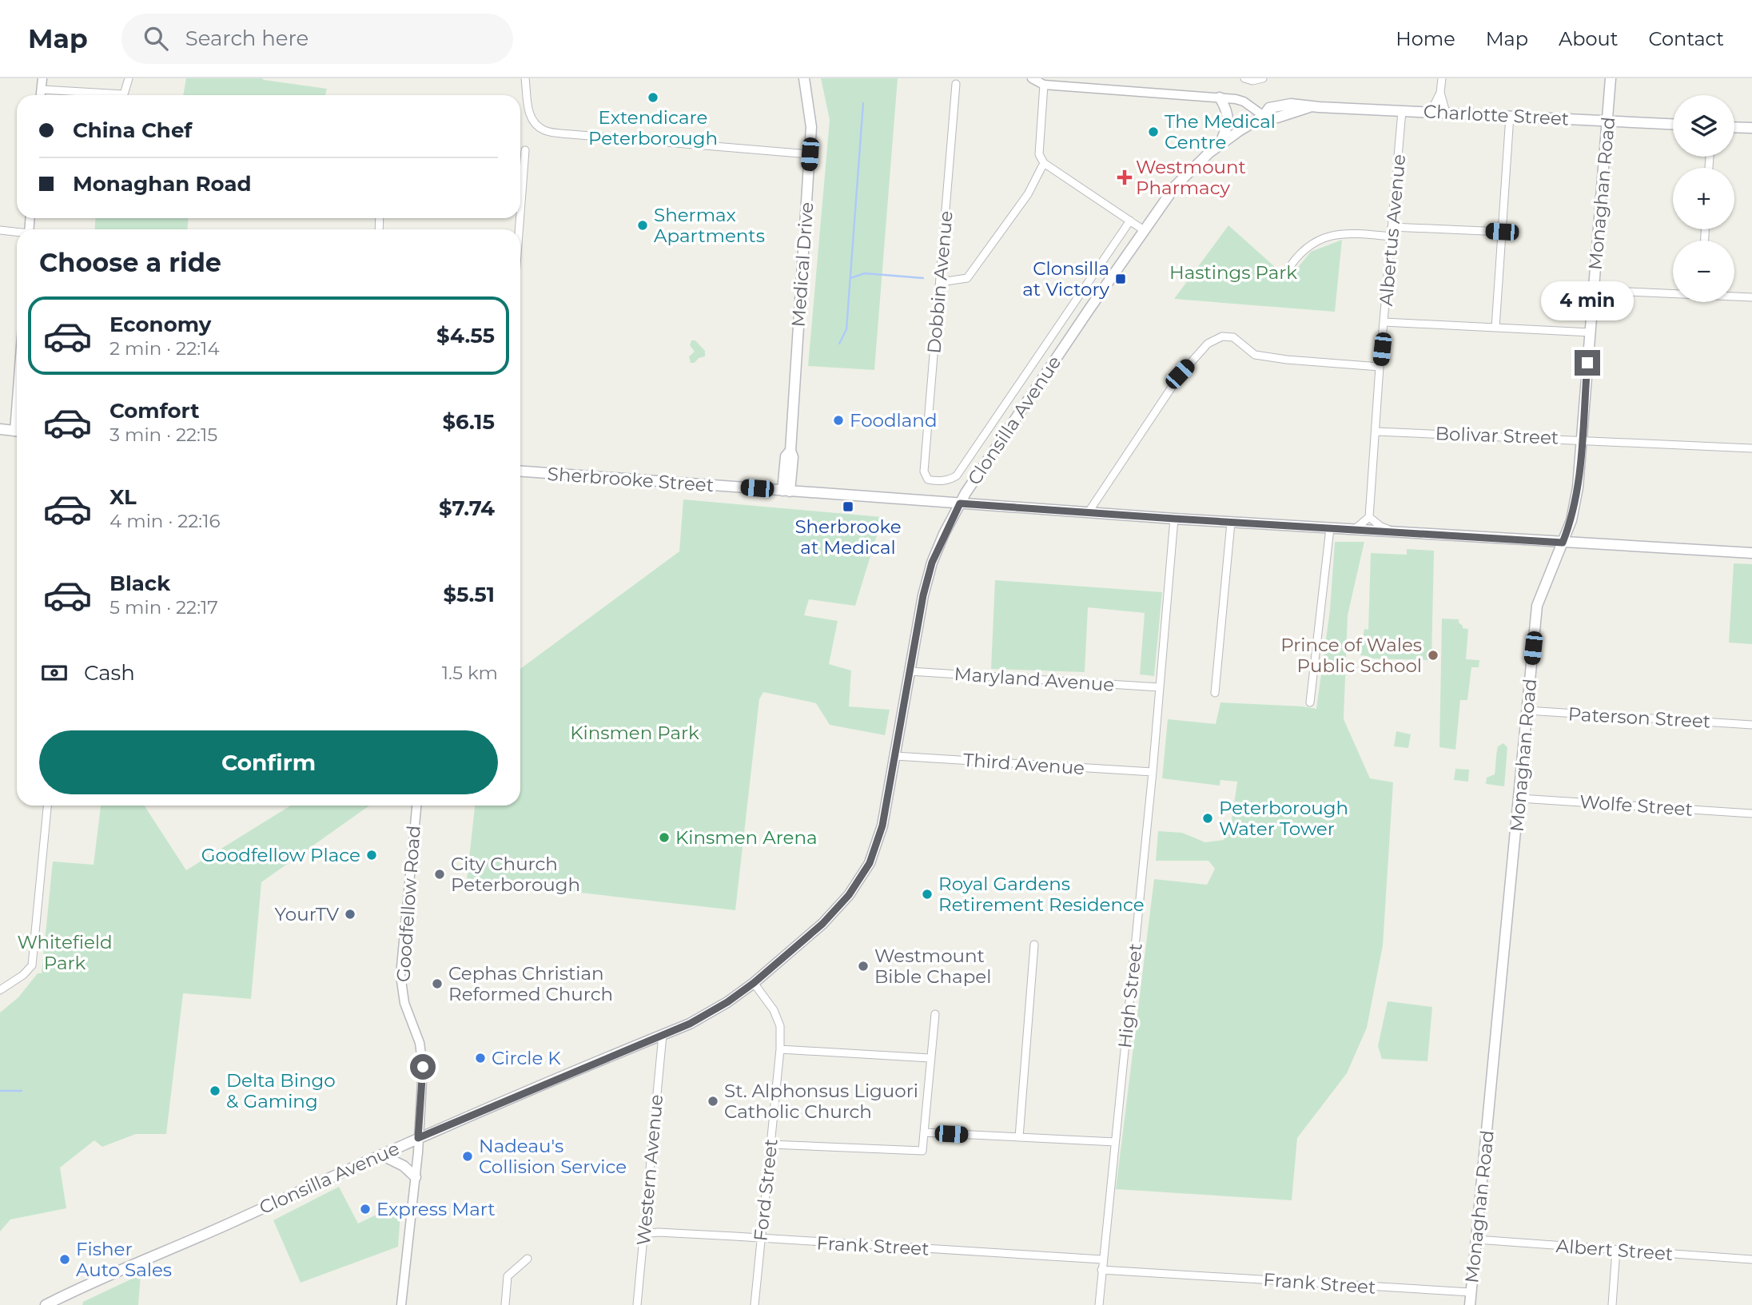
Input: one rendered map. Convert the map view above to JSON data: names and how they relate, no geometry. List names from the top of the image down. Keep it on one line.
{"streets":{"main road":["Charlotte Street","Monaghan Road","Medical Drive","Clonsilla Avenue","Sherbrooke Street"],"street":["Albertus Avenue","Dobbin Avenue","Bolivar Street","Maryland Avenue","Paterson Street","Third Avenue","Wolfe Street","Goodfellow Road","High Street","Western Avenue","Ford Street","Frank Street","Albert Street"]},"crossings":[["Charlotte Street","Monaghan Road"],["Charlotte Street","Albertus Avenue"],["Charlotte Street","Clonsilla Avenue"],["Monaghan Road","Bolivar Street"],["Monaghan Road","Sherbrooke Street"],["Monaghan Road","Paterson Street"],["Monaghan Road","Wolfe Street"],["Monaghan Road","Frank Street"],["Monaghan Road","Albert Street"],["Albertus Avenue","Bolivar Street"],["Medical Drive","Sherbrooke Street"],["Dobbin Avenue","Clonsilla Avenue"],["Clonsilla Avenue","Sherbrooke Street"],["Clonsilla Avenue","Maryland Avenue"],["Clonsilla Avenue","Third Avenue"],["Clonsilla Avenue","Goodfellow Road"],["Clonsilla Avenue","Western Avenue"],["Clonsilla Avenue","Ford Street"],["Sherbrooke Street","High Street"],["Maryland Avenue","High Street"],["Third Avenue","High Street"],["High Street","Frank Street"],["Western Avenue","Frank Street"],["Ford Street","Frank Street"]],"parks":["Hastings Park","Kinsmen Park","Whitefield Park"],"places":{"other":["Extendicare Peterborough","The Medical Centre","Shermax Apartments","Foodland","Prince of Wales Public School","Peterborough Water Tower","Kinsmen Arena","Goodfellow Place","City Church Peterborough","Royal Gardens Retirement Residence","YourTV","Westmount Bible Chapel","Cephas Christian Reformed Church","Circle K","Delta Bingo & Gaming","St. Alphonsus Liguori Catholic Church","Nadeau's Collision Service","Express Mart","Fisher Auto Sales"],"health":["Westmount Pharmacy"],"transit":["Clonsilla at Victory","Sherbrooke at Medical"]},"page":{"header":"Map","search":"Search here","nav":["Home","Map","About","Contact"],"map_buttons":["+","−"],"banner":["China Chef","Monaghan Road"],"heading":"Choose a ride","bubble":"4 min","list":[{"name":"Economy","note":"2 min · 22:14","value":"$4.55"},{"name":"Comfort","note":"3 min · 22:15","value":"$6.15"},{"name":"XL","note":"4 min · 22:16","value":"$7.74"},{"name":"Black","note":"5 min · 22:17","value":"$5.51"}],"pay":["Cash","1.5 km"],"buttons":"Confirm"}}
